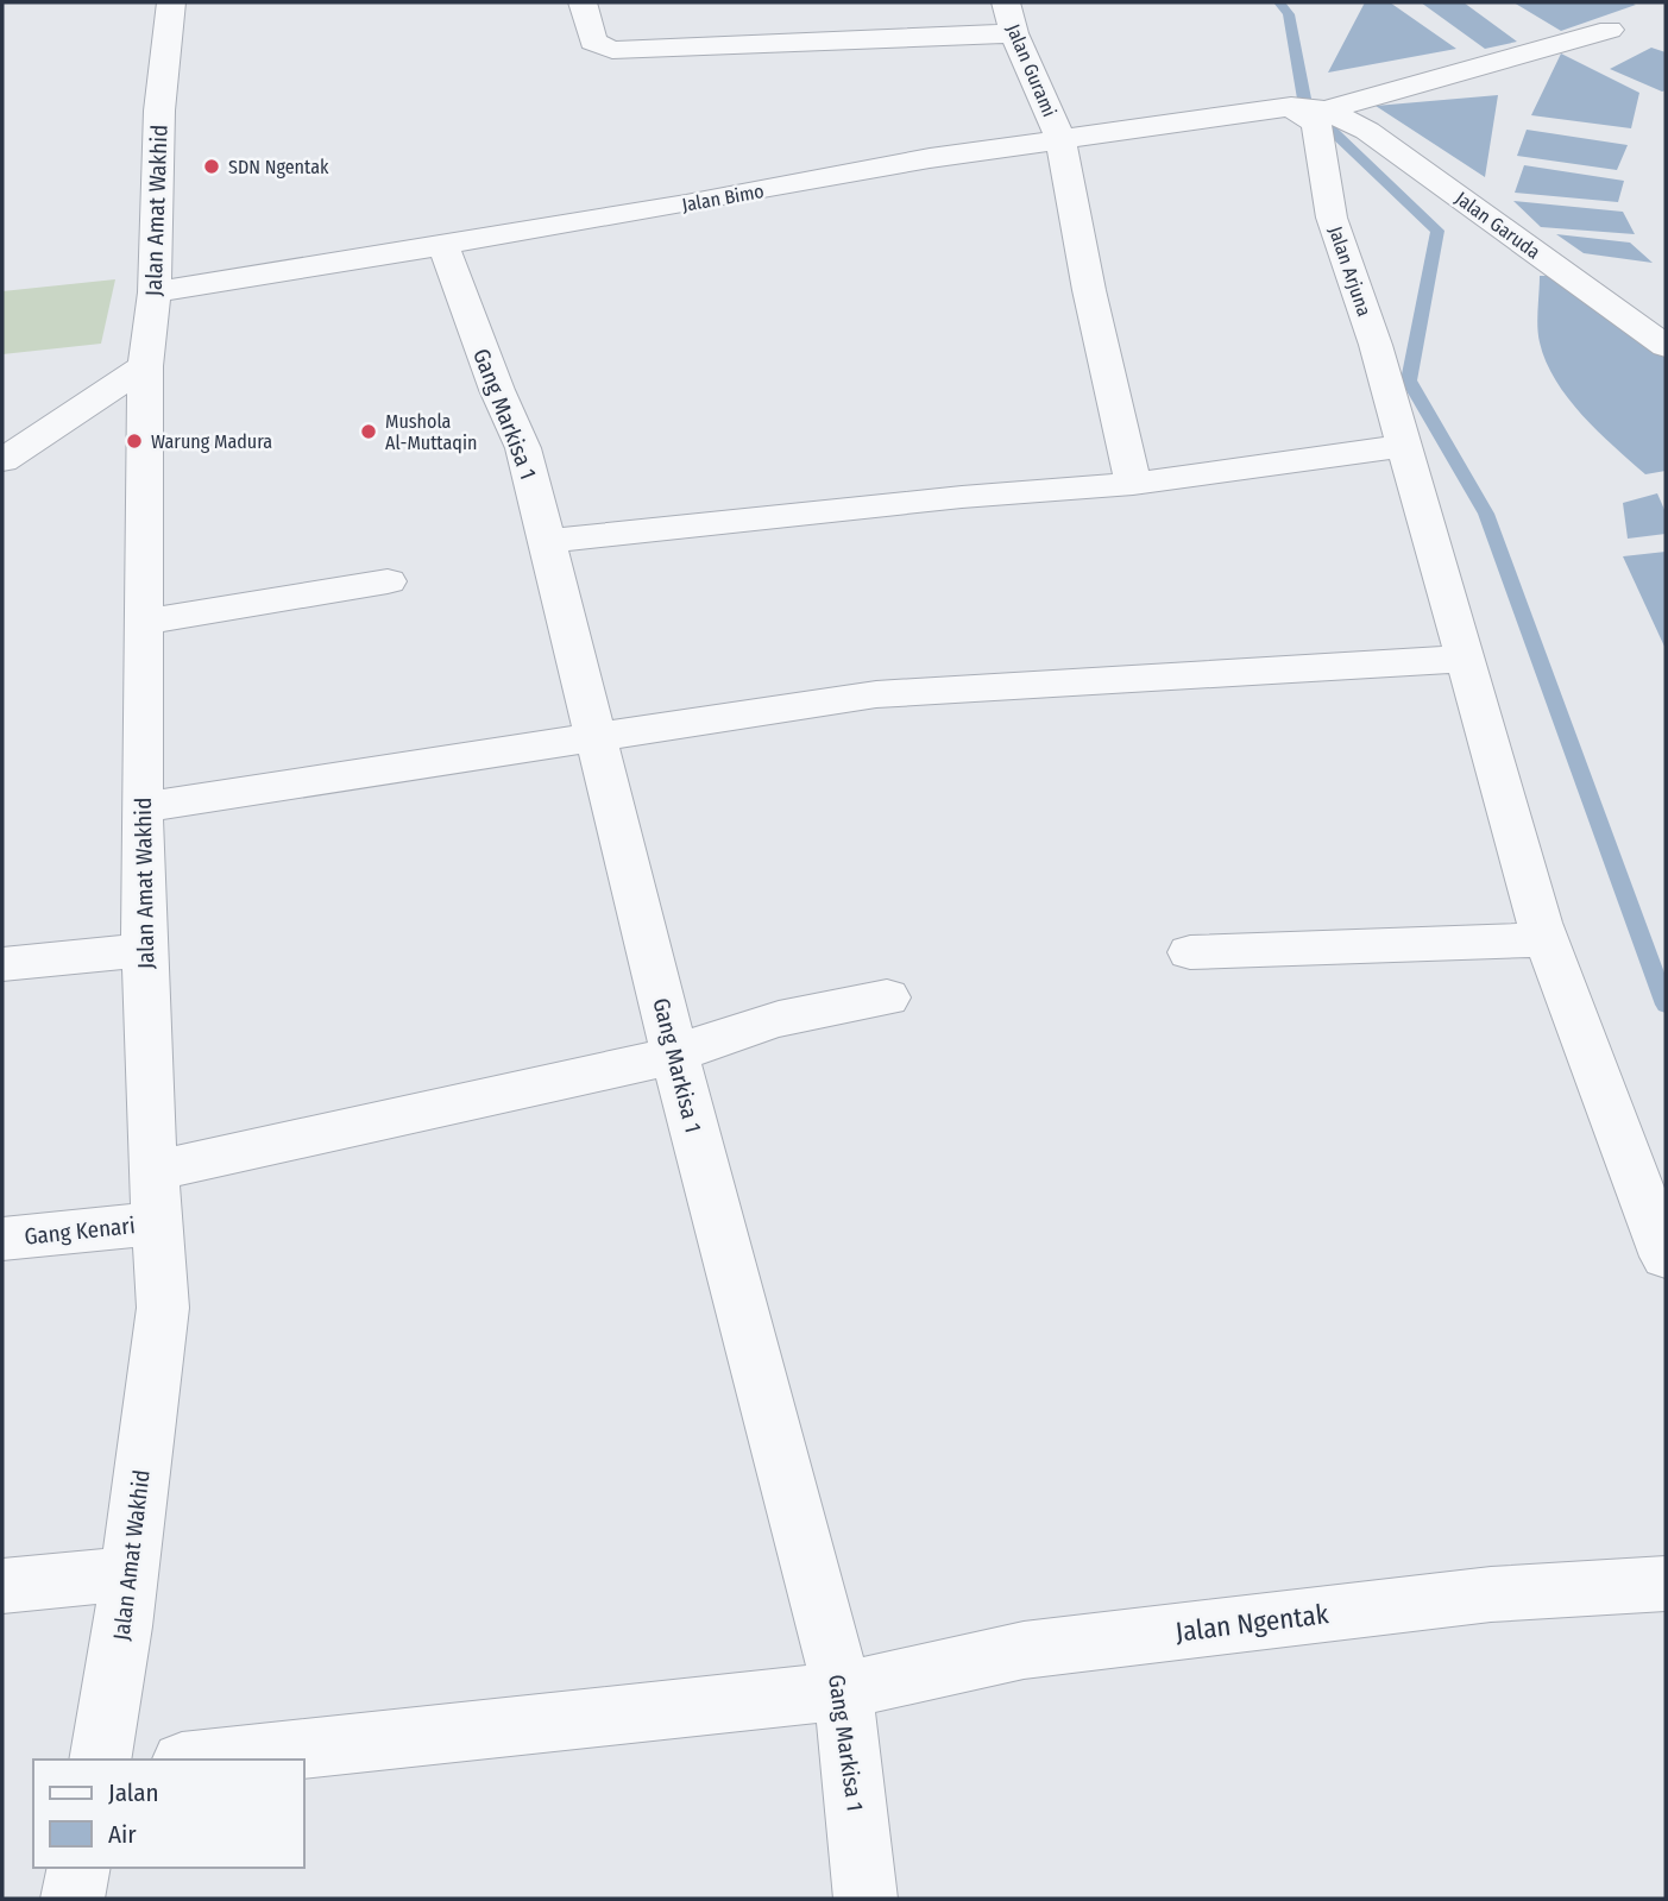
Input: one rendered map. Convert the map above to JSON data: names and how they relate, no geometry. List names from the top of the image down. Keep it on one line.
{"streets":{"street":["Jalan Gurami","Jalan Bimo","Jalan Amat Wakhid","Jalan Garuda","Jalan Arjuna","Gang Markisa 1","Gang Kenari","Jalan Ngentak"]},"crossings":[["Jalan Gurami","Jalan Bimo"],["Jalan Bimo","Jalan Amat Wakhid"],["Jalan Bimo","Jalan Garuda"],["Jalan Bimo","Jalan Arjuna"],["Jalan Bimo","Gang Markisa 1"],["Jalan Amat Wakhid","Gang Kenari"],["Jalan Garuda","Jalan Arjuna"],["Gang Markisa 1","Jalan Ngentak"]],"places":["SDN Ngentak","Mushola Al-Muttaqin","Warung Madura"],"legend":["Jalan","Air"]}
